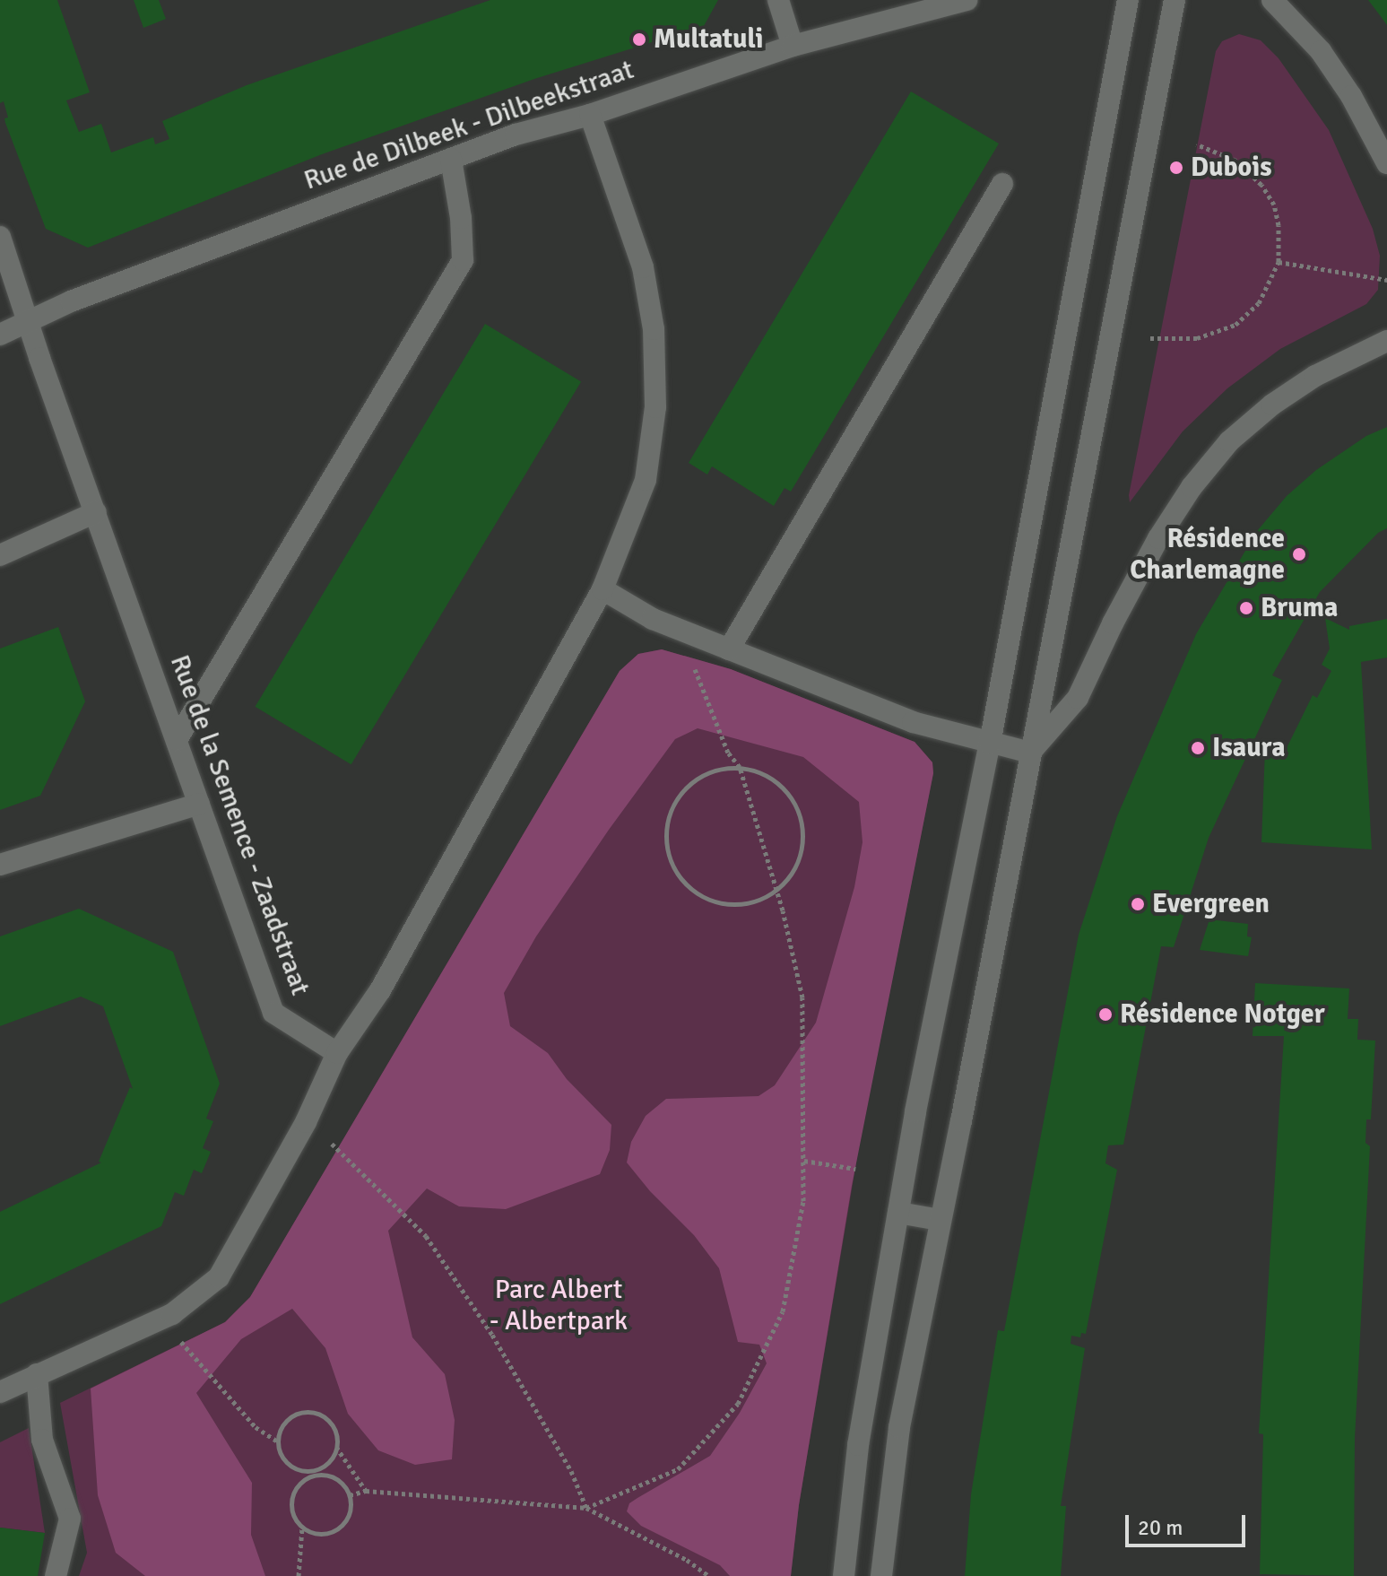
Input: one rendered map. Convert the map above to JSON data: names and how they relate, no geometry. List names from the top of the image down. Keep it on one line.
{"streets":{"street":["Rue de Dilbeek - Dilbeekstraat","Rue de la Semence - Zaadstraat"]},"crossings":[["Rue de Dilbeek - Dilbeekstraat","Rue de la Semence - Zaadstraat"]],"parks":["Parc Albert - Albertpark"],"places":["Multatuli","Dubois","Résidence Charlemagne","Bruma","Isaura","Evergreen","Résidence Notger"],"scale_bar":"20 m"}
